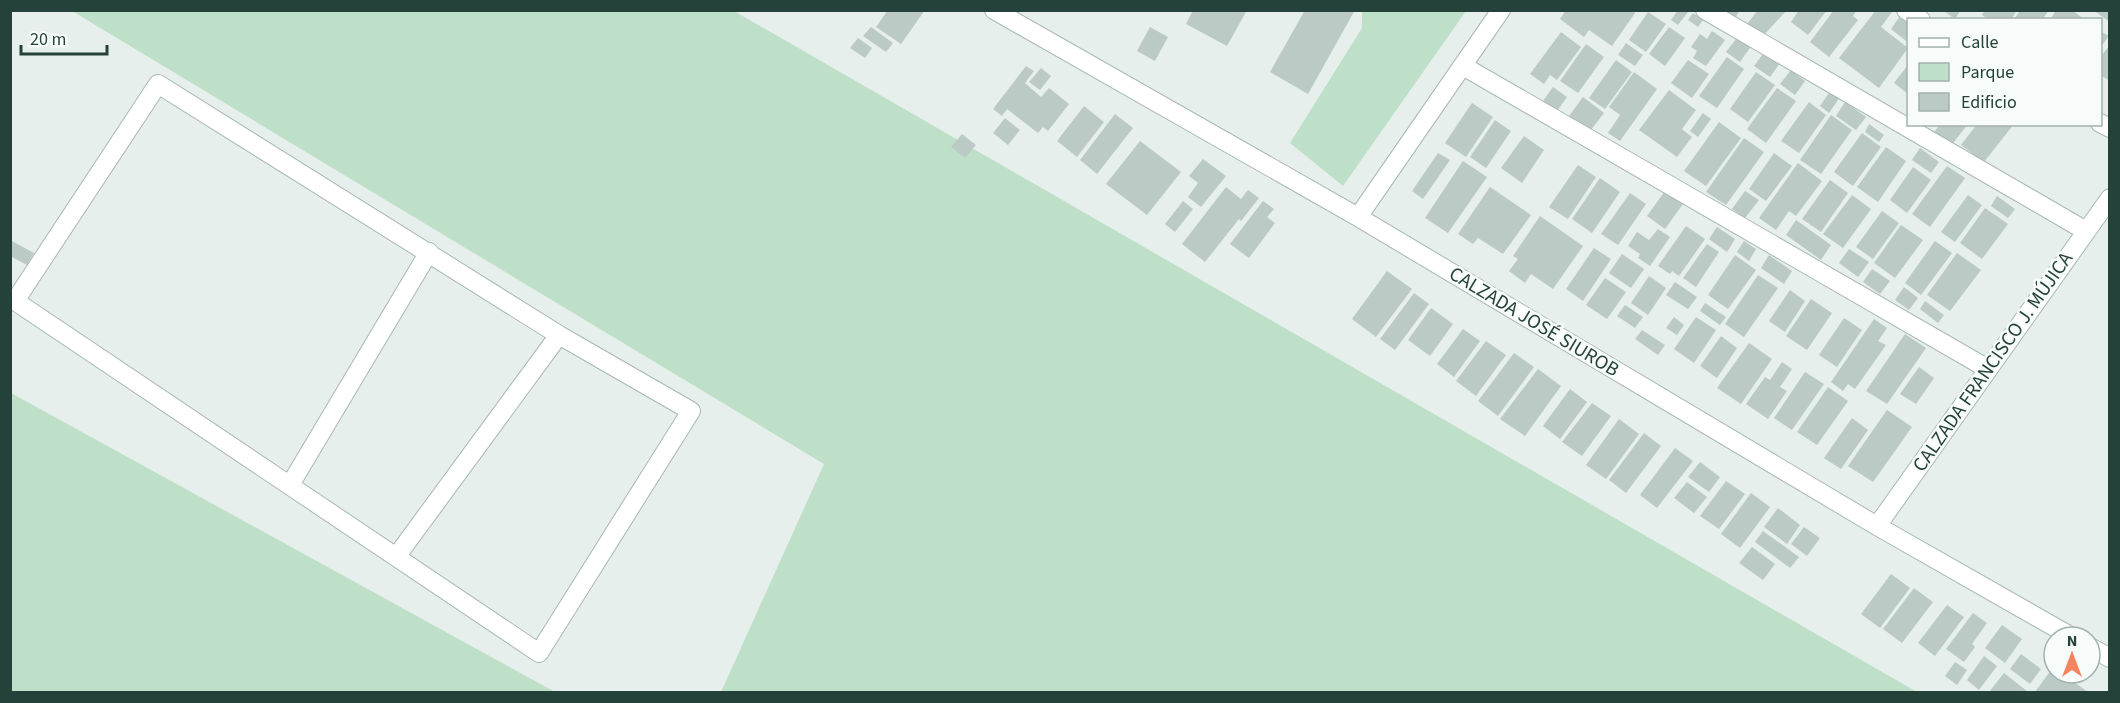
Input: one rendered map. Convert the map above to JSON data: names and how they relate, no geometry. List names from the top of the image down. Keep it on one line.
{"streets":{"street":["CALZADA JOSÉ SIUROB","CALZADA FRANCISCO J. MÚJICA"]},"crossings":[["CALZADA JOSÉ SIUROB","CALZADA FRANCISCO J. MÚJICA"]],"legend":["Calle","Parque","Edificio"],"scale_bar":"20 m","north":"top"}
